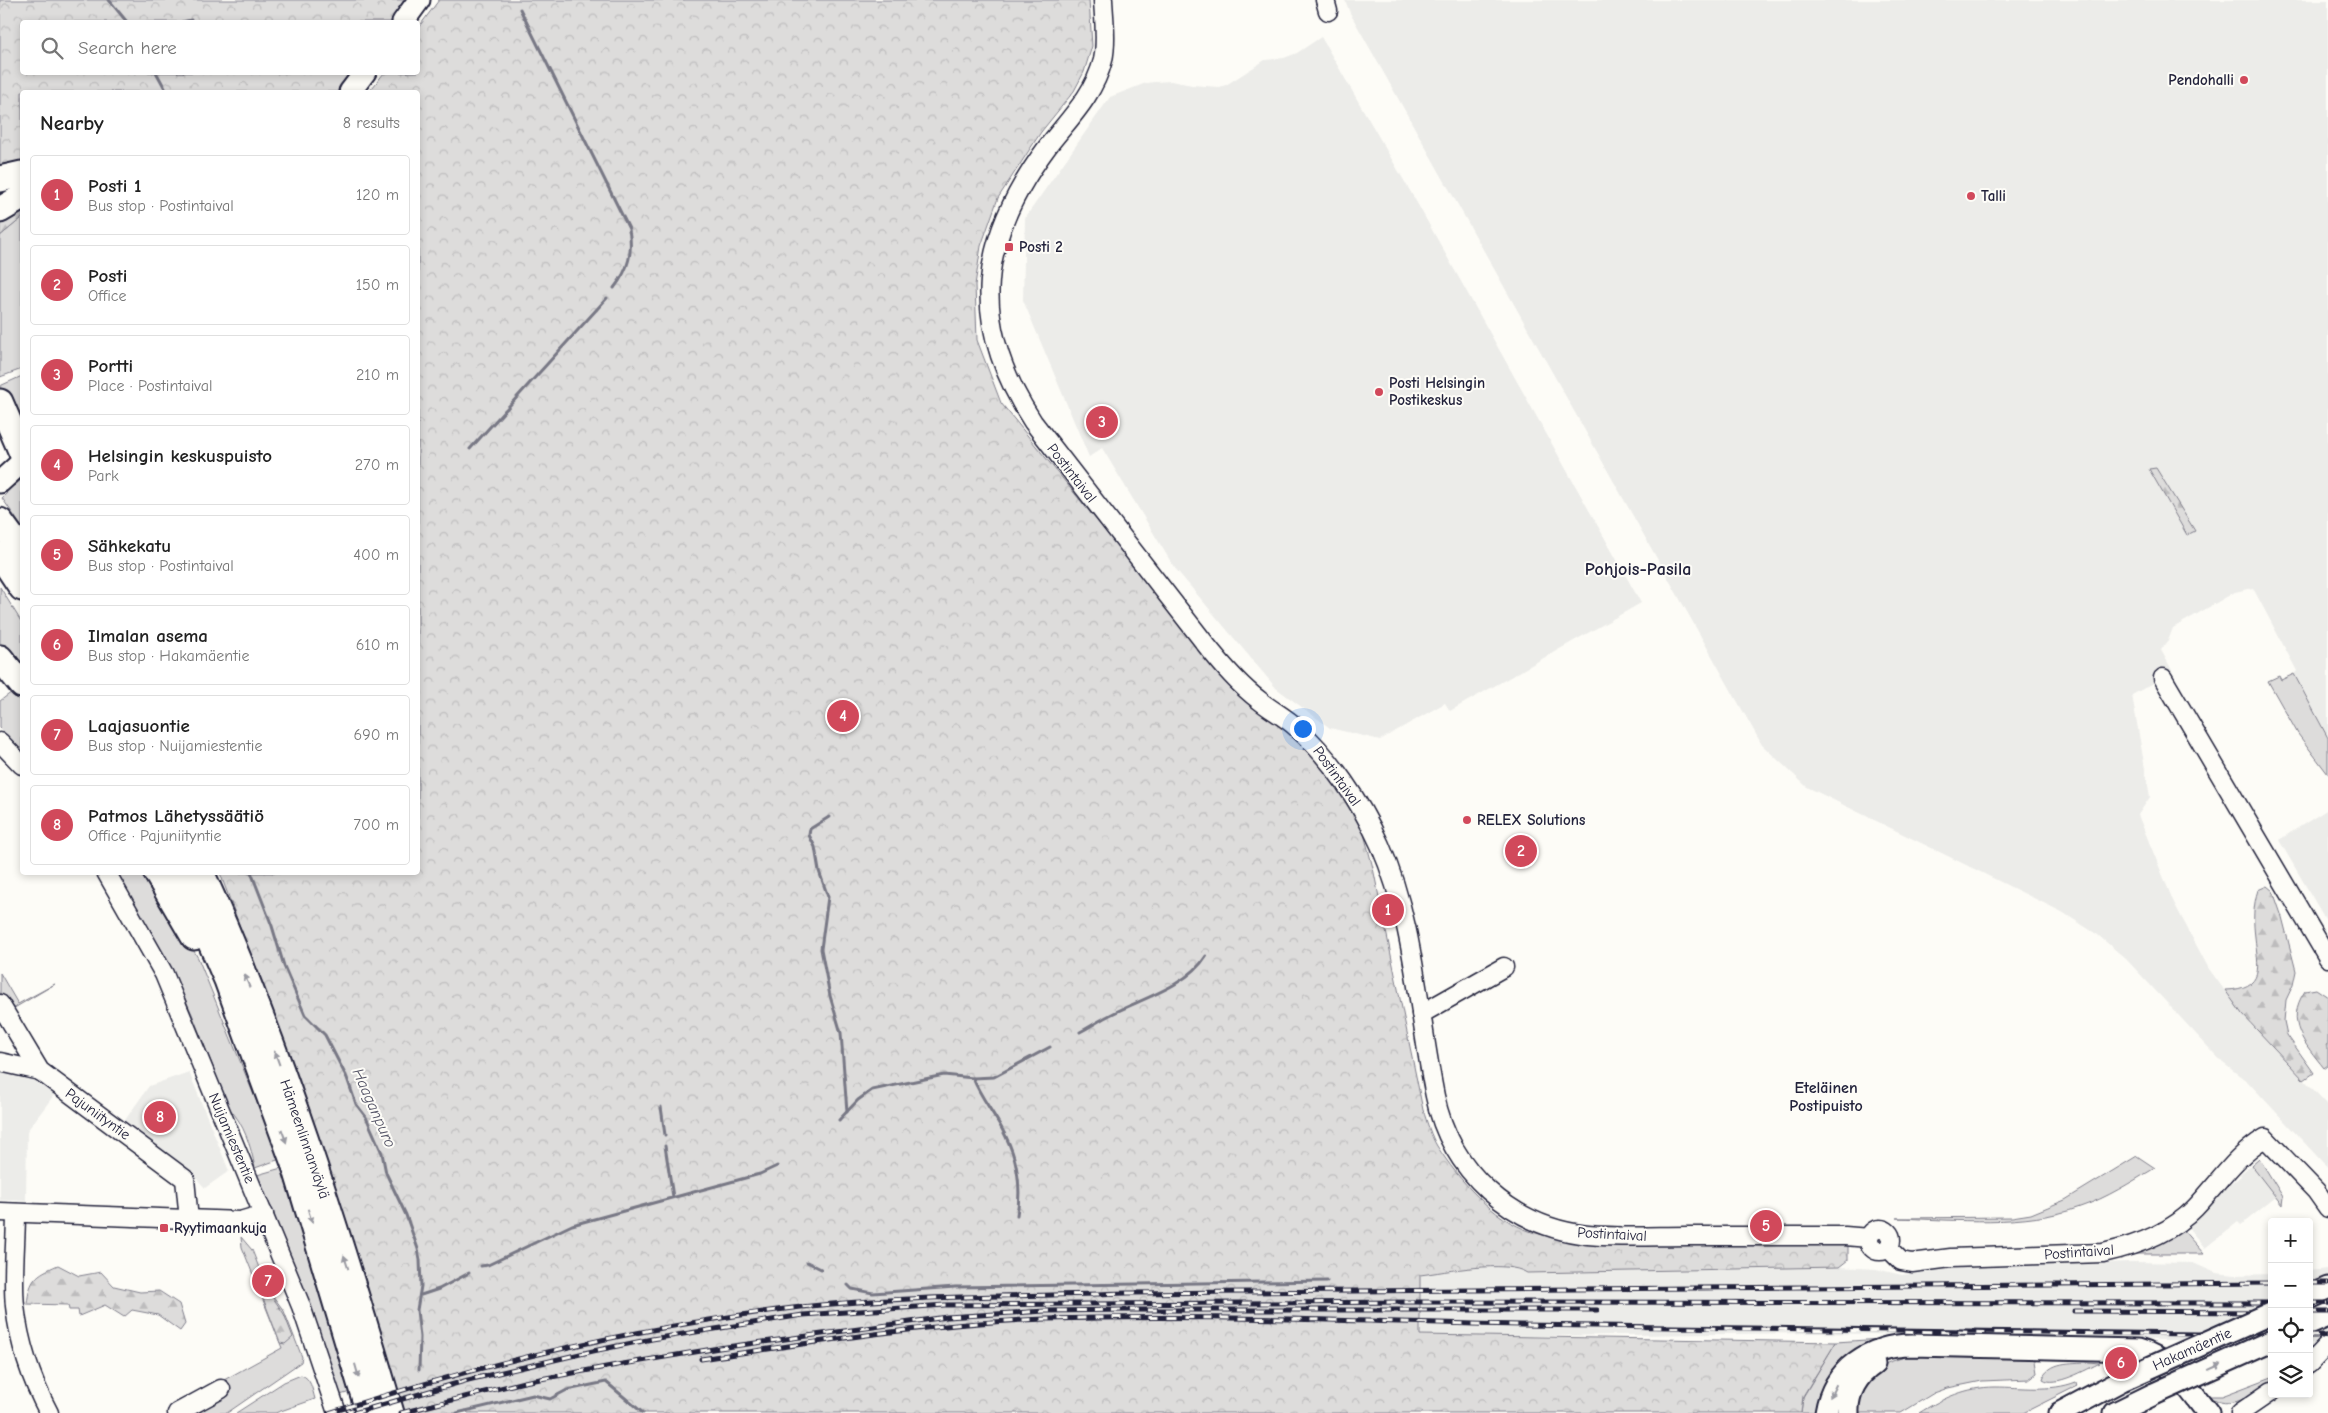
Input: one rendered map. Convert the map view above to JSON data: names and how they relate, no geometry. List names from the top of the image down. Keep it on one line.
{"streets":{"highway":["Hämeenlinnanväylä"],"main road":["Hakamäentie"],"street":["Postintaival","Pajuniityntie","Nuijamiestentie"]},"districts":["Pohjois-Pasila","Eteläinen Postipuisto"],"water":["Haaganpuro"],"places":{"other":["Pendohalli","Talli","Posti Helsingin Postikeskus","RELEX Solutions"],"transit":["Posti 2","Ryytimaankuja"]},"page":{"search":"Search here","heading":["Nearby","8 results"],"list":[{"mark":"1","name":"Posti 1","note":"Bus stop · Postintaival","value":"120 m"},{"mark":"2","name":"Posti","note":"Office","value":"150 m"},{"mark":"3","name":"Portti","note":"Place · Postintaival","value":"210 m"},{"mark":"4","name":"Helsingin keskuspuisto","note":"Park","value":"270 m"},{"mark":"5","name":"Sähkekatu","note":"Bus stop · Postintaival","value":"400 m"},{"mark":"6","name":"Ilmalan asema","note":"Bus stop · Hakamäentie","value":"610 m"},{"mark":"7","name":"Laajasuontie","note":"Bus stop · Nuijamiestentie","value":"690 m"},{"mark":"8","name":"Patmos Lähetyssäätiö","note":"Office · Pajuniityntie","value":"700 m"}],"pins":["3","4","2","1","8","5","7","6"],"map_buttons":["+","−"]}}
